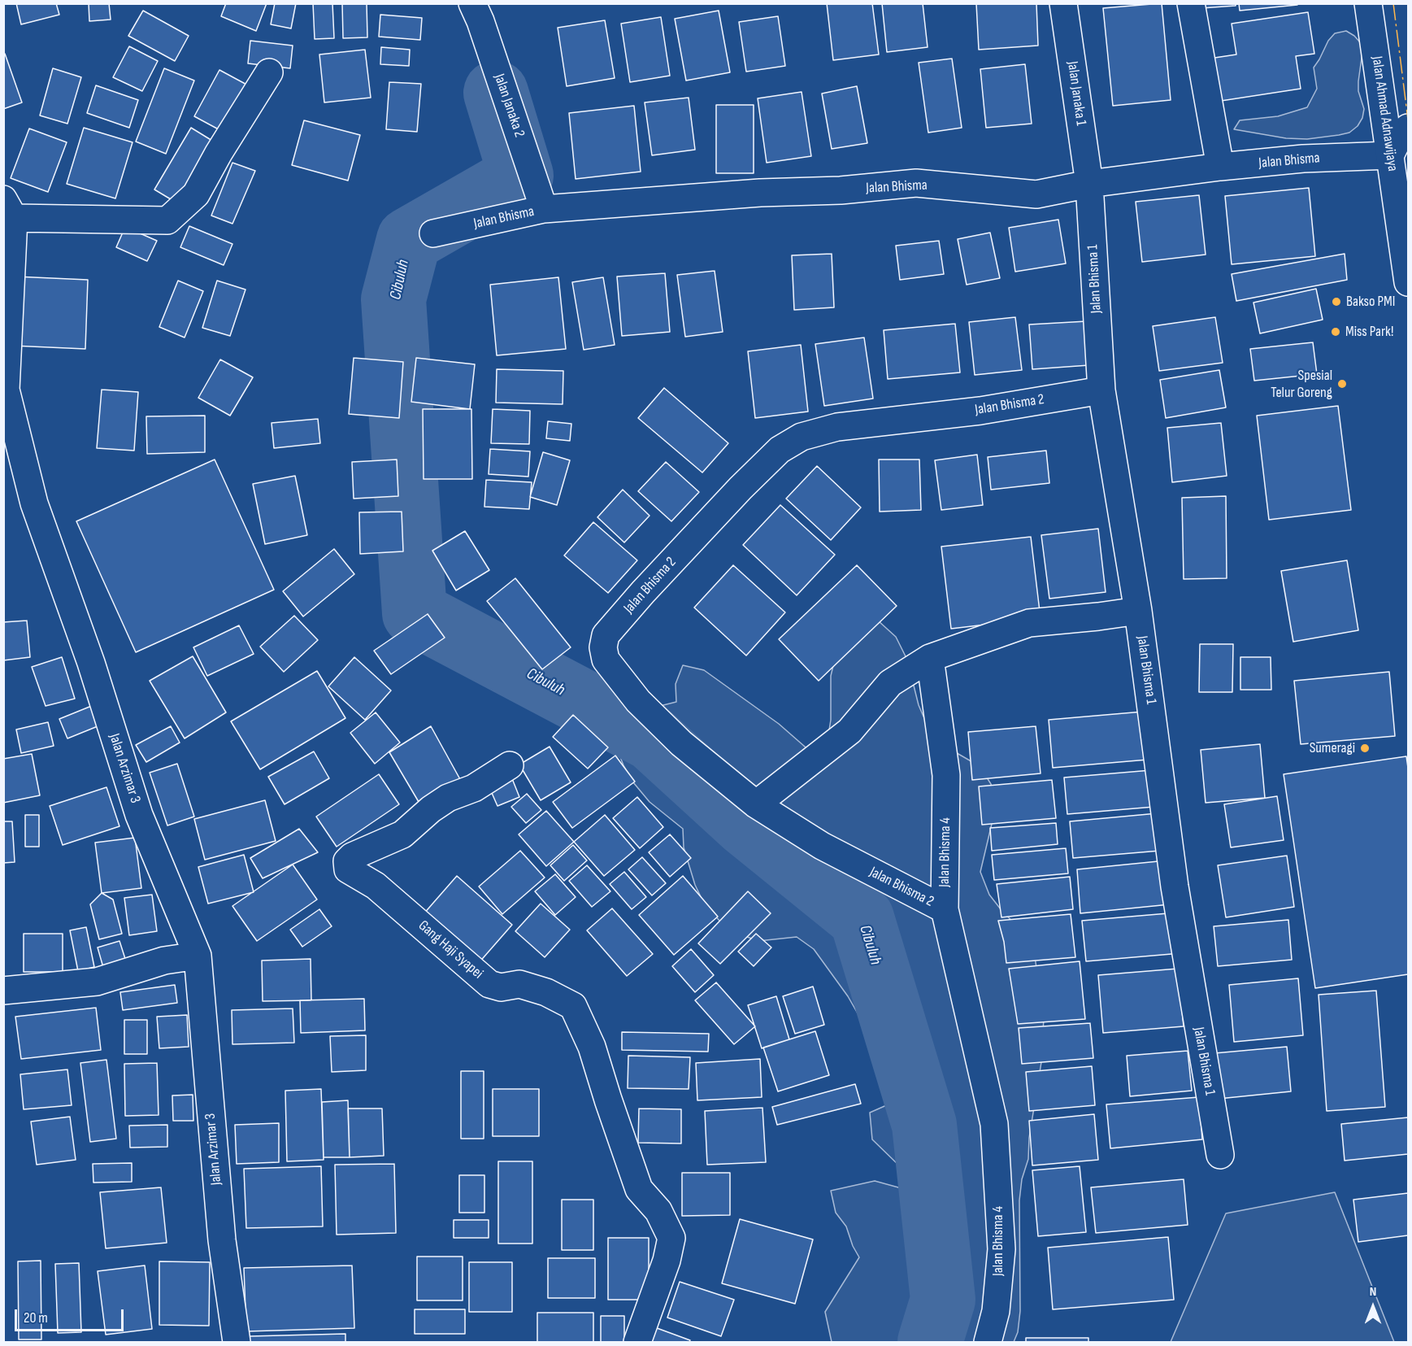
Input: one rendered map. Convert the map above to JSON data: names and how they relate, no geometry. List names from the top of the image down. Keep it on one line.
{"streets":{"street":["Jalan Janaka 1","Jalan Janaka 2","Jalan Ahmad Adnawijaya","Jalan Bhisma","Jalan Bhisma 1","Jalan Bhisma 2","Jalan Arzimar 3","Jalan Bhisma 4","Gang Haji Syapei"]},"crossings":[["Jalan Janaka 1","Jalan Bhisma"],["Jalan Janaka 1","Jalan Bhisma 1"],["Jalan Janaka 2","Jalan Bhisma"],["Jalan Ahmad Adnawijaya","Jalan Bhisma"],["Jalan Bhisma","Jalan Bhisma 1"],["Jalan Bhisma 1","Jalan Bhisma 2"],["Jalan Bhisma 2","Jalan Bhisma 4"]],"water":["Cibuluh"],"places":["Bakso PMI","Miss Park!","Spesial Telur Goreng","Sumeragi"],"scale_bar":"20 m","north":"top"}
